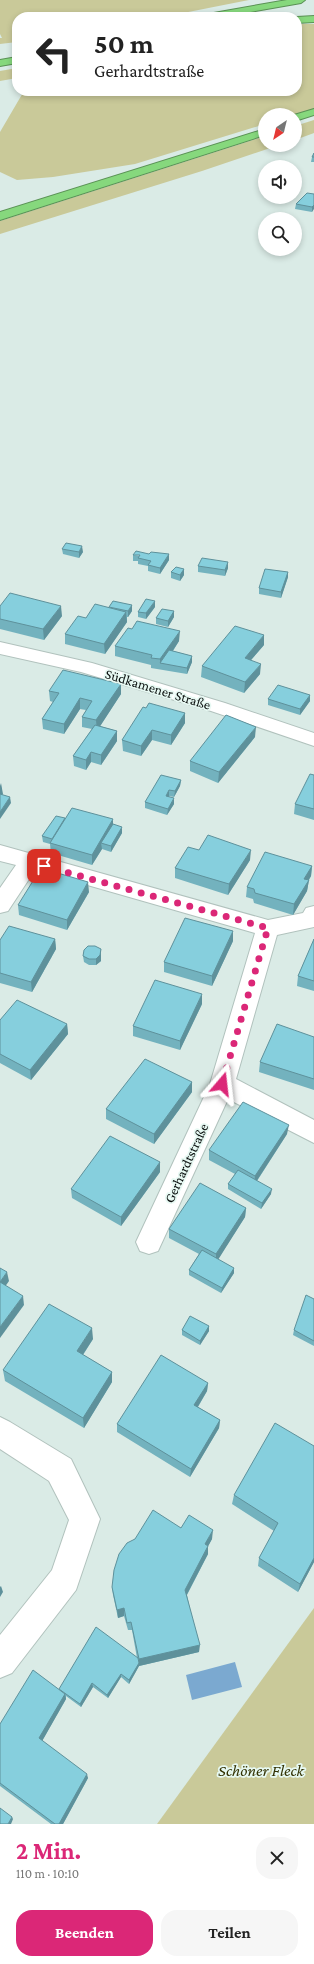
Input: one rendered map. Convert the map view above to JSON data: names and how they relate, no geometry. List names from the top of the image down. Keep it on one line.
{"streets":{"street":["Südkamener Straße","Gerhardtstraße"]},"parks":["Schöner Fleck"],"north":"bottom left","page":{"turn":["50 m","Gerhardtstraße"],"heading":["2 Min.","110 m · 10:10"],"buttons":["Beenden","Teilen"]}}
